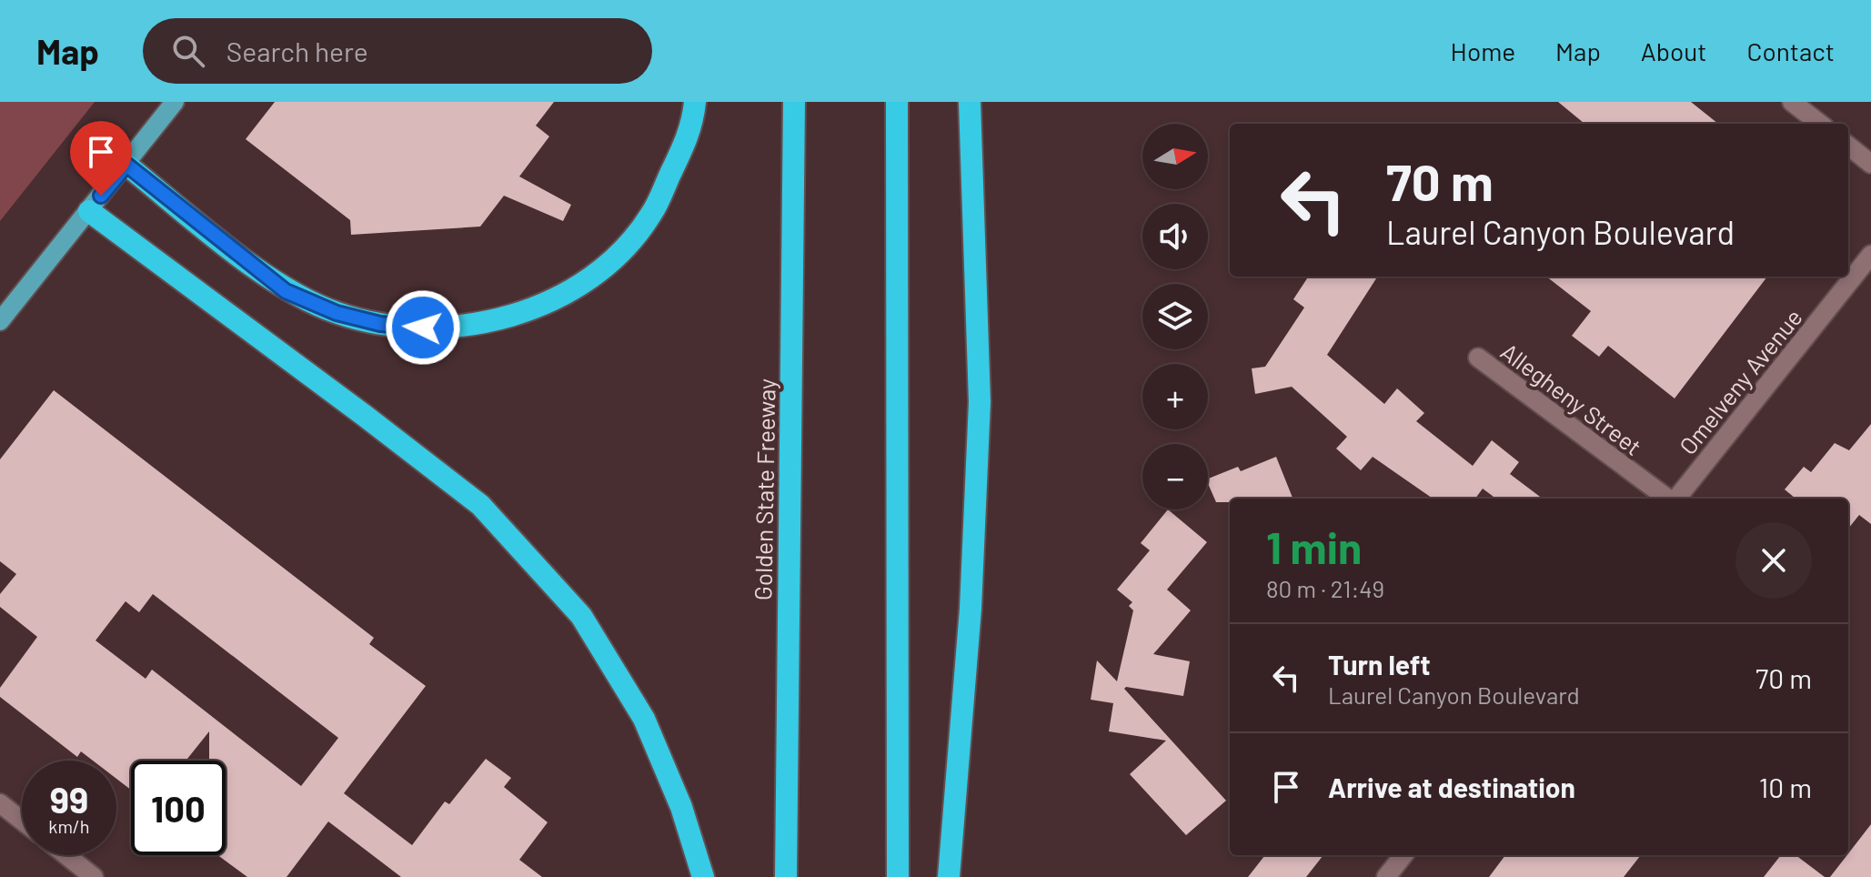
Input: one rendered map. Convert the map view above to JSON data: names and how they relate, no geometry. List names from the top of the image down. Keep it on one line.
{"streets":{"highway":["Golden State Freeway"],"street":["Omelveny Avenue","Allegheny Street"]},"north":"right","page":{"header":"Map","search":"Search here","nav":["Home","Map","About","Contact"],"map_buttons":["+","−"],"turn":["70 m","Laurel Canyon Boulevard"],"heading":["1 min","80 m · 21:49"],"list":[{"name":"Turn left","note":"Laurel Canyon Boulevard","value":"70 m"},{"name":"Arrive at destination","value":"10 m"}],"speed":"99 km/h","limit":"100"}}
